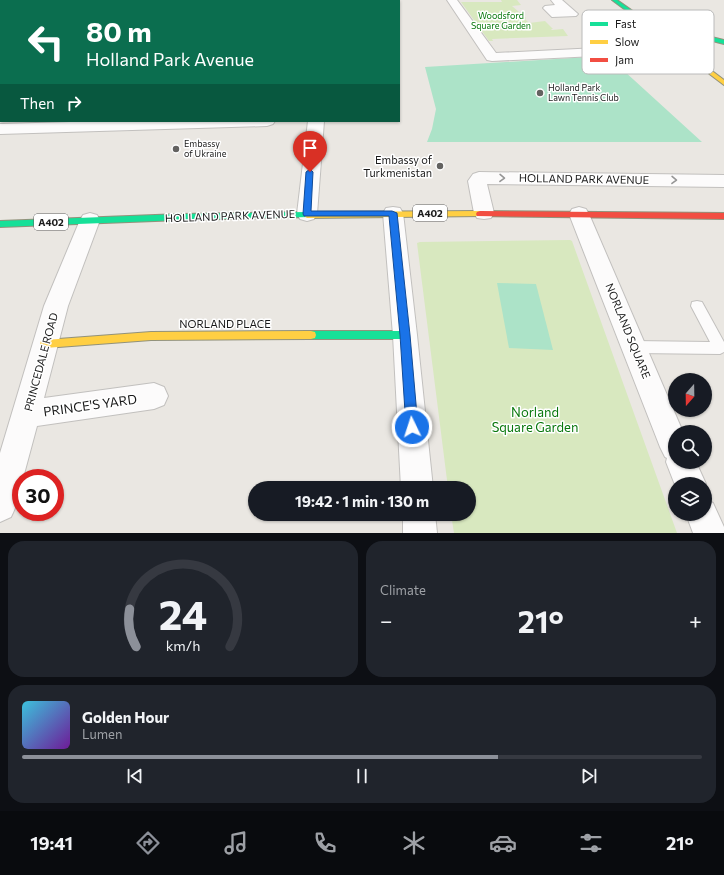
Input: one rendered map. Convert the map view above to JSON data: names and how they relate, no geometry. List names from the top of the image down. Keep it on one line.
{"streets":{"street":["HOLLAND PARK AVENUE","A402","NORLAND PLACE","NORLAND SQUARE","PRINCEDALE ROAD","PRINCE'S YARD"]},"crossings":[["HOLLAND PARK AVENUE","NORLAND SQUARE"],["HOLLAND PARK AVENUE","PRINCEDALE ROAD"],["NORLAND PLACE","PRINCEDALE ROAD"],["PRINCEDALE ROAD","PRINCE'S YARD"]],"parks":["Woodsford Square Garden","Norland Square Garden"],"places":["Holland Park Lawn Tennis Club","Embassy of Ukraine","Embassy of Turkmenistan"],"legend":["Fast","Slow","Jam"],"north":"bottom","page":{"turn":["80 m","Holland Park Avenue"],"then":"Then","limit":"30","trip":"19:42 · 1 min · 130 m","tile":"Climate","heat":["−","21°","+"],"song":["Golden Hour","Lumen"],"tabs":["19:41","21°"],"gauge":["24","km/h"]}}
